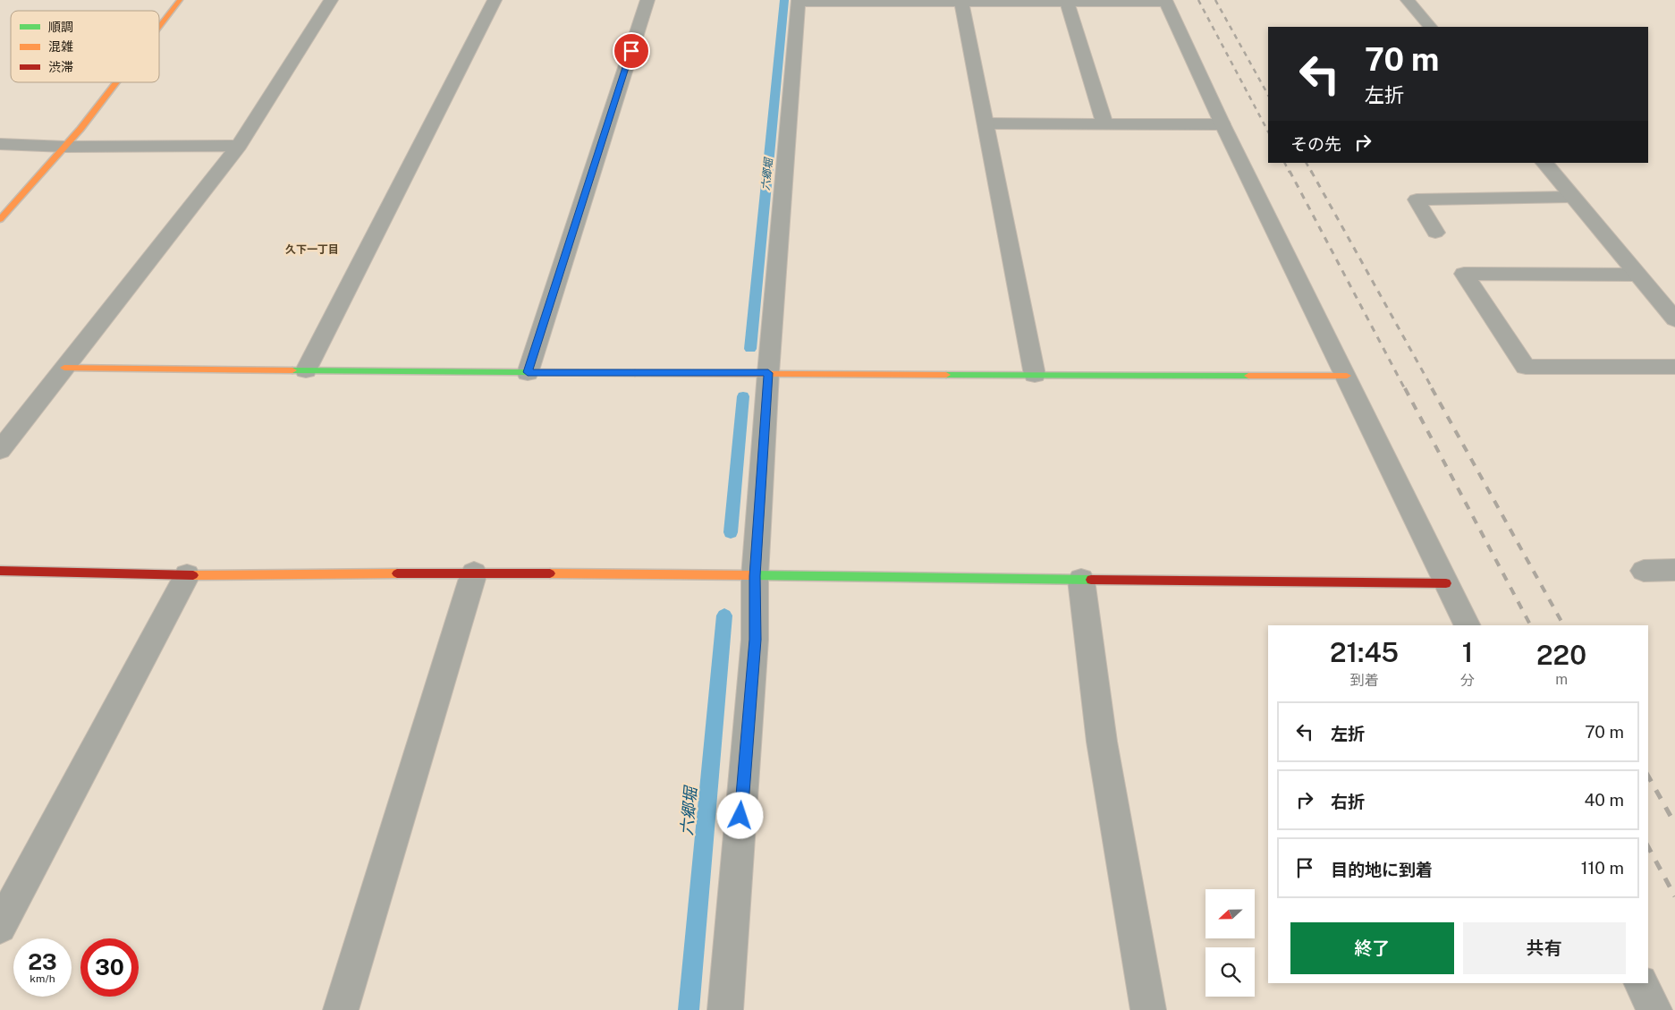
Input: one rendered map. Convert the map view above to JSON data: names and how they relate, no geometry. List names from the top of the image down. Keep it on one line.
{"districts":["久下一丁目"],"water":["六郷堀"],"legend":["順調","混雑","渋滞"],"north":"left","page":{"turn":["70 m","左折"],"then":"その先","eta":["21:45","到着","1","分","220","m"],"list":[{"name":"左折","value":"70 m"},{"name":"右折","value":"40 m"},{"name":"目的地に到着","value":"110 m"}],"buttons":["終了","共有"],"speed":"23 km/h","limit":"30"}}
